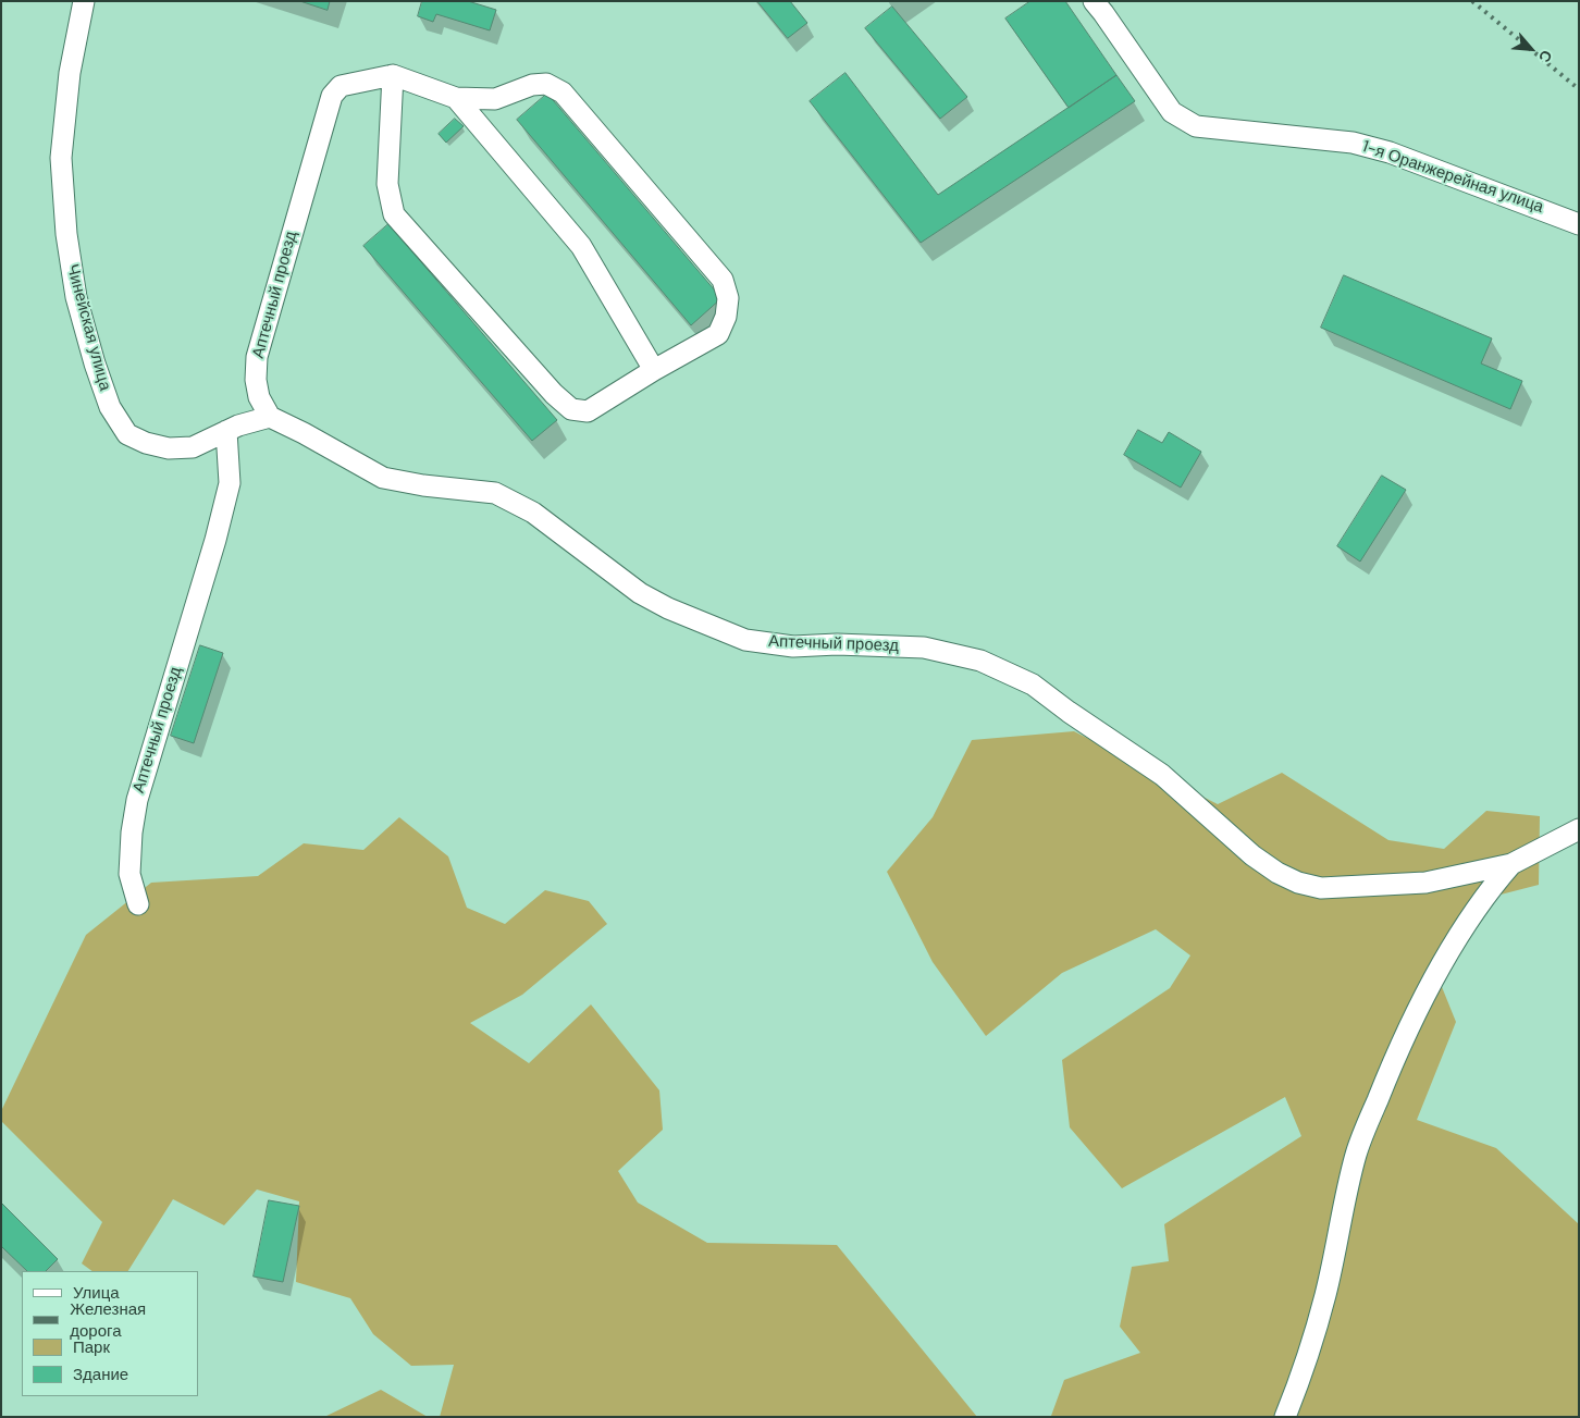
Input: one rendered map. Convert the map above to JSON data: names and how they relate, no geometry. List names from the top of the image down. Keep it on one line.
{"streets":{"street":["1-я Оранжерейная улица","Аптечный проезд","Чинейская улица"]},"crossings":[["Аптечный проезд","Чинейская улица"]],"legend":["Улица","Железная дорога","Парк","Здание"],"north":"bottom right"}
